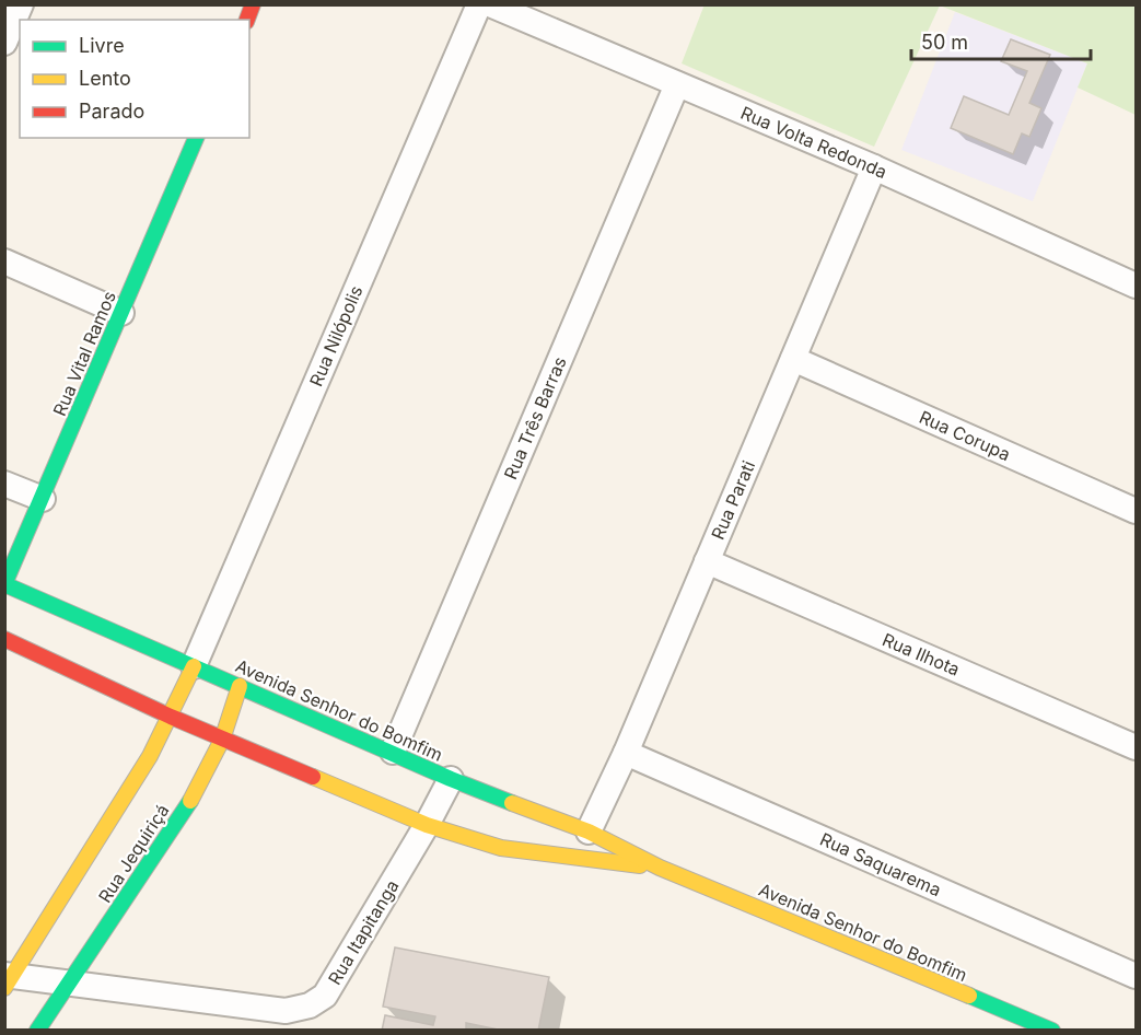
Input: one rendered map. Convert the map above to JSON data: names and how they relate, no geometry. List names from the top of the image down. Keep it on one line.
{"streets":{"main road":["Rua Vital Ramos","Avenida Senhor do Bomfim","Rua Jequiriçá"],"street":["Rua Volta Redonda","Rua Nilópolis","Rua Três Barras","Rua Corupa","Rua Parati","Rua Ilhota","Rua Saquarema","Rua Itapitanga"]},"crossings":[["Rua Volta Redonda","Rua Três Barras"],["Rua Volta Redonda","Rua Parati"],["Rua Nilópolis","Avenida Senhor do Bomfim"],["Rua Nilópolis","Rua Jequiriçá"],["Rua Vital Ramos","Avenida Senhor do Bomfim"],["Rua Três Barras","Avenida Senhor do Bomfim"],["Rua Corupa","Rua Parati"],["Rua Parati","Rua Ilhota"],["Rua Parati","Avenida Senhor do Bomfim"],["Rua Parati","Rua Saquarema"],["Avenida Senhor do Bomfim","Rua Jequiriçá"],["Avenida Senhor do Bomfim","Rua Itapitanga"],["Rua Jequiriçá","Rua Itapitanga"]],"legend":["Livre","Lento","Parado"],"scale_bar":"50 m"}
